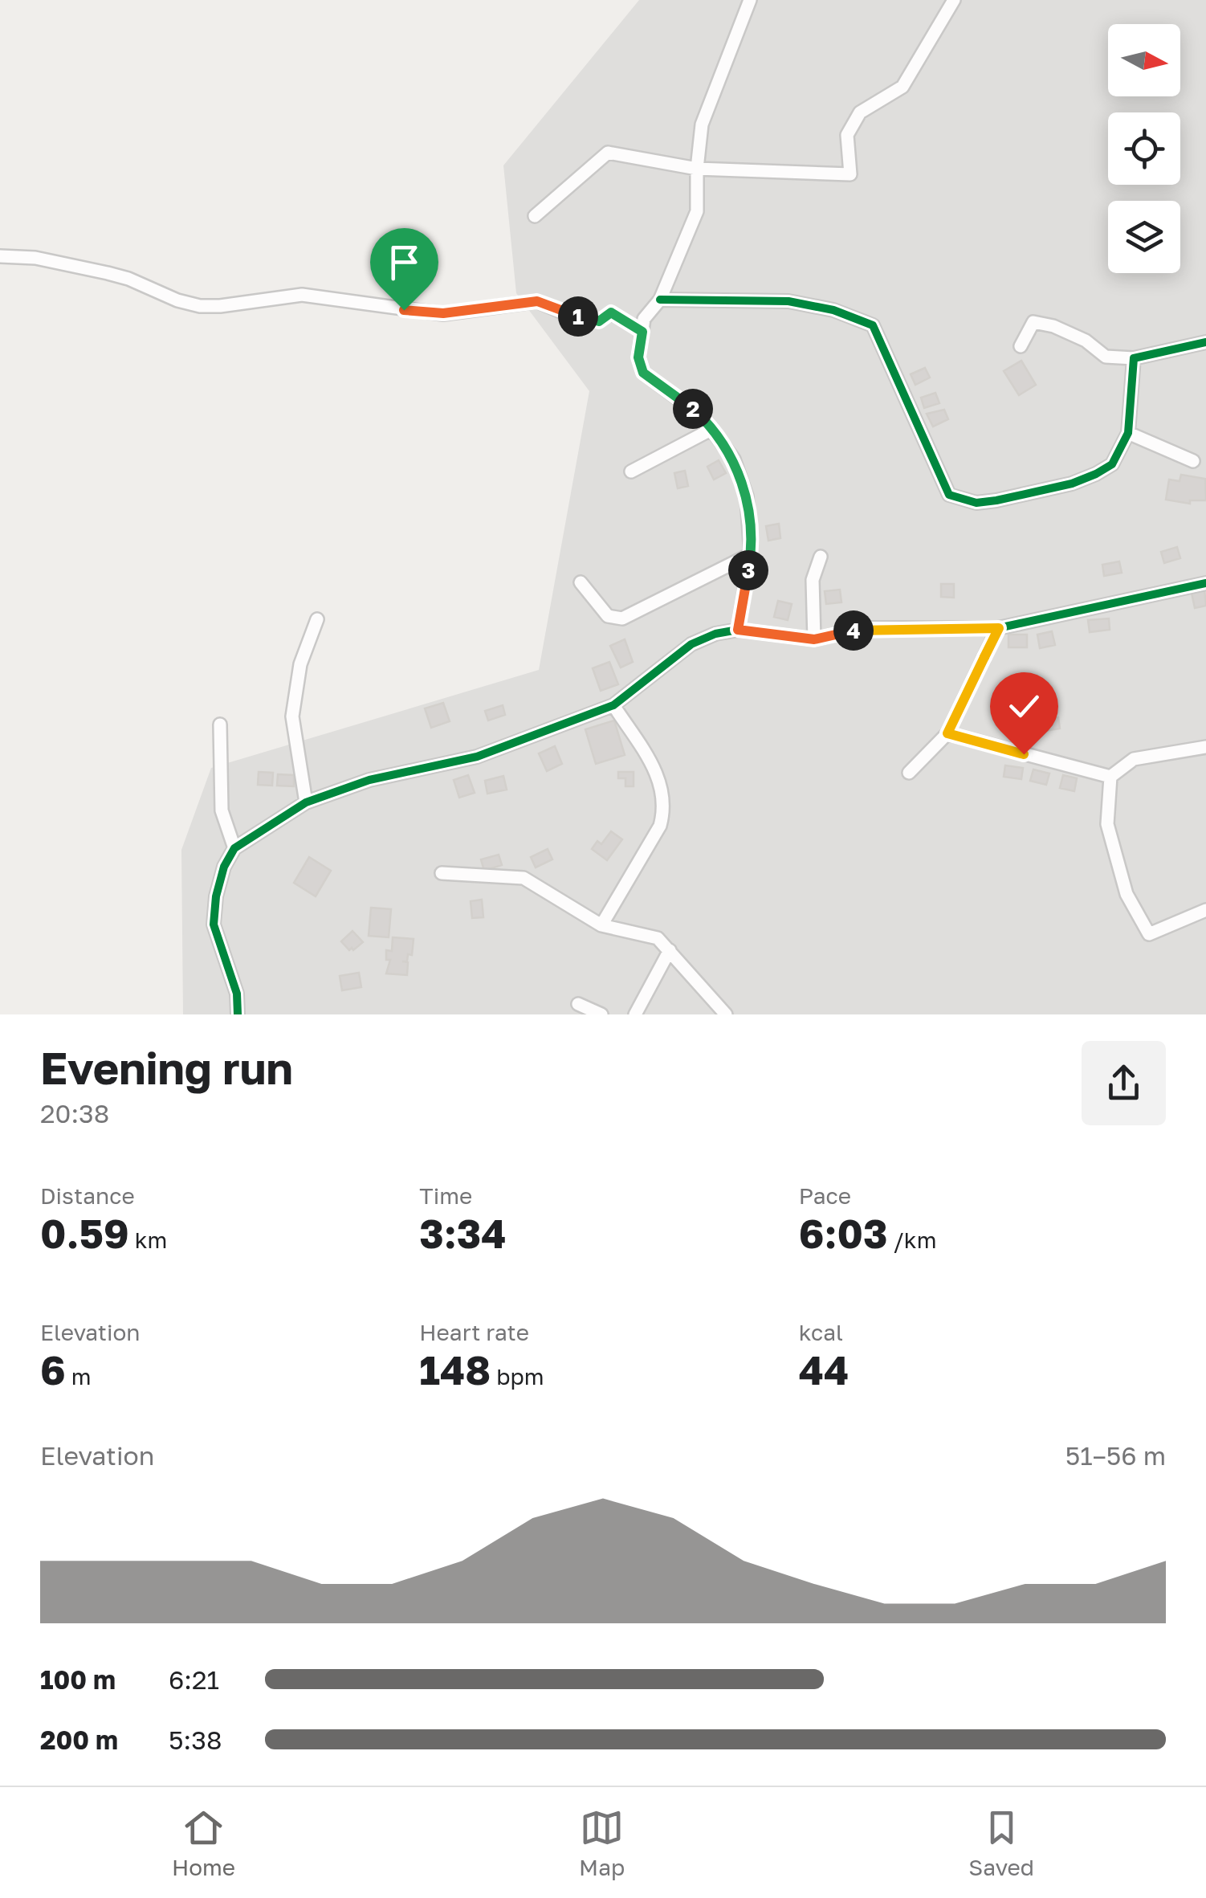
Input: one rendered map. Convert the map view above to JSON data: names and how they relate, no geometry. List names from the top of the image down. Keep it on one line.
{"north":"right","page":{"pins":["1","2","3","4"],"heading":["Evening run","20:38"],"stats":[["Distance","0.59 km"],["Time","3:34"],["Pace","6:03 /km"],["Elevation","6 m"],["Heart rate","148 bpm"],["kcal","44"]],"chart":["Elevation","51–56 m"],"list":[{"name":"100 m","note":"6:21"},{"name":"200 m","note":"5:38"}],"tabs":["Home","Map","Saved"]}}
